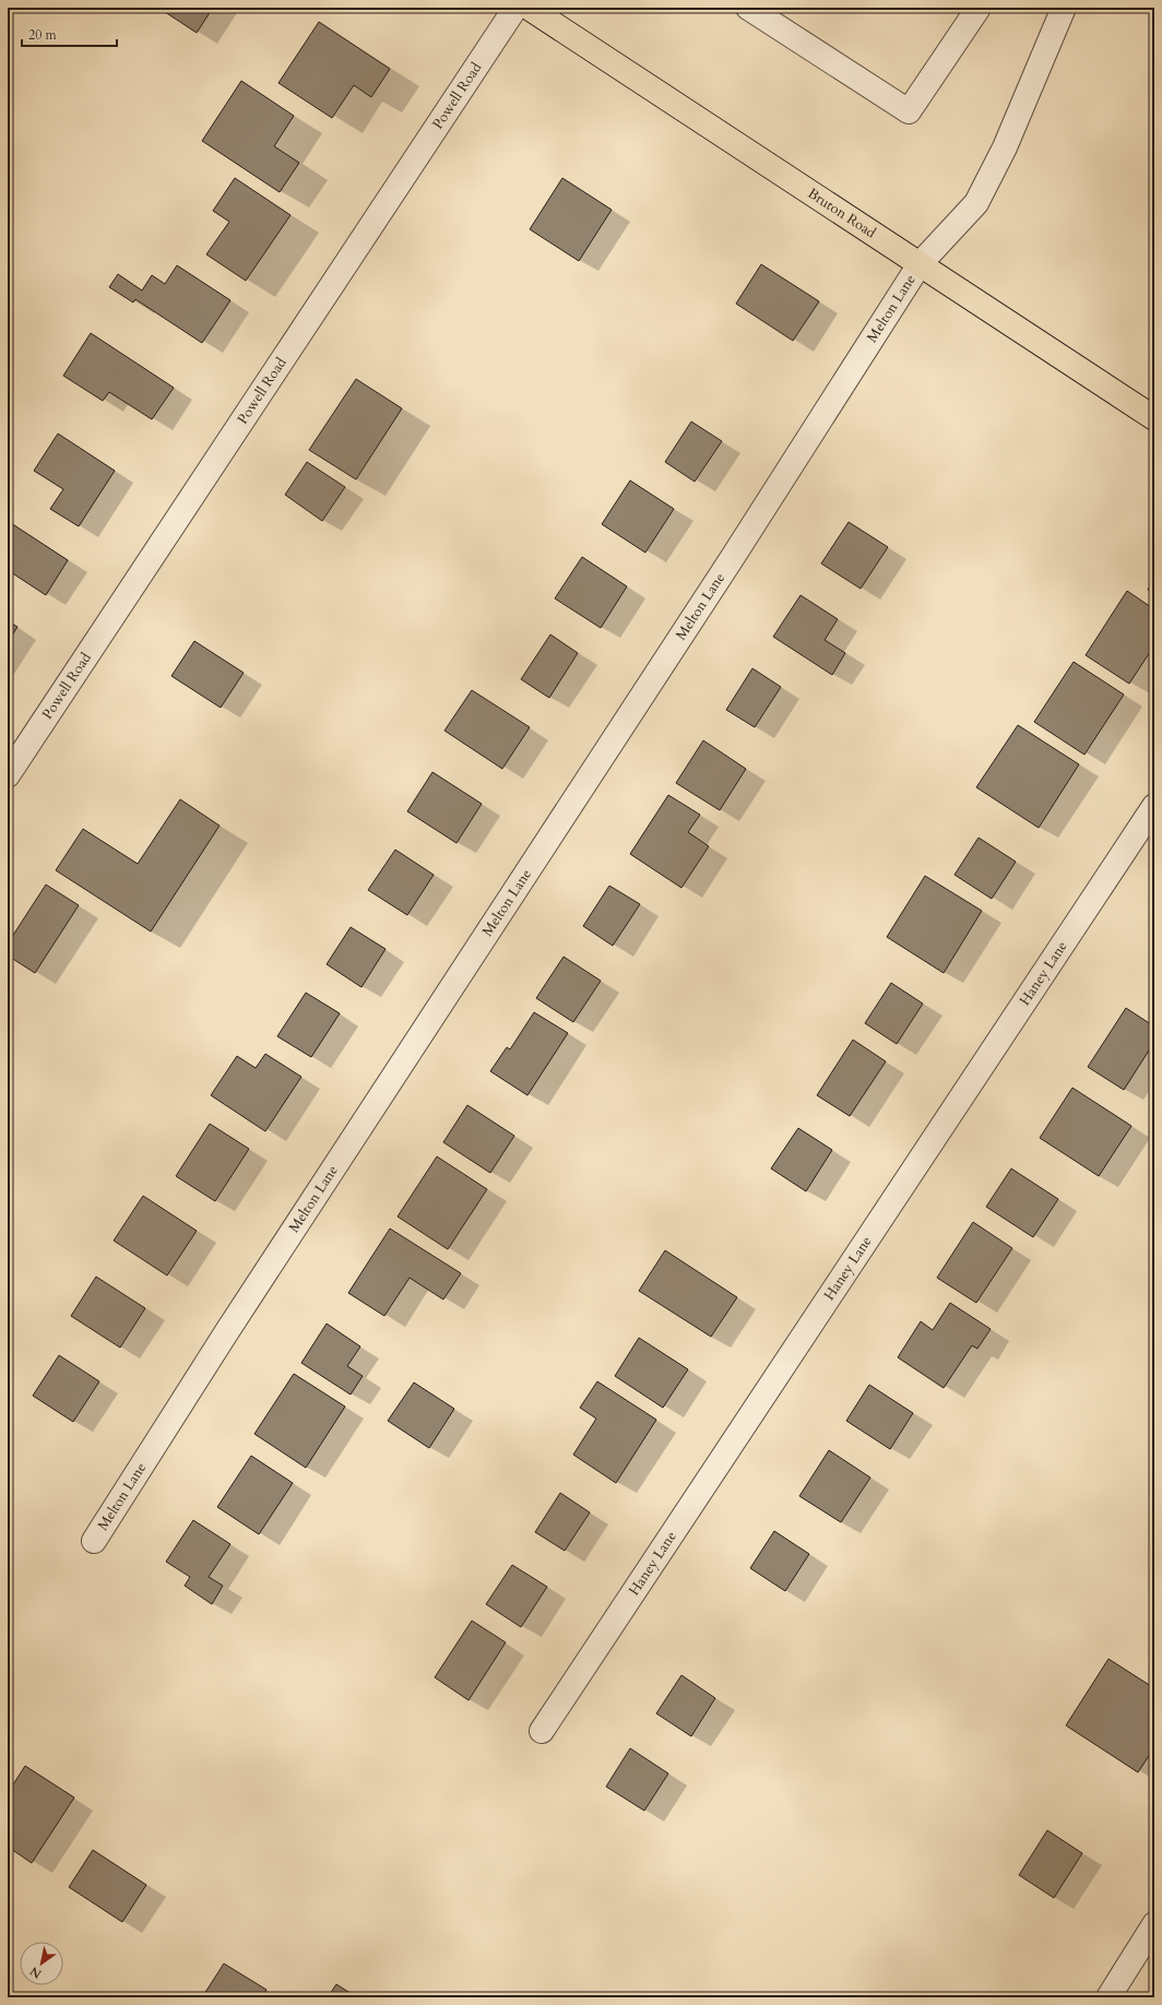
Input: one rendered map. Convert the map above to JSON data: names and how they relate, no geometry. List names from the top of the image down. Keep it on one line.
{"streets":{"main road":["Bruton Road"],"street":["Powell Road","Melton Lane","Haney Lane"]},"crossings":[["Bruton Road","Melton Lane"]],"scale_bar":"20 m","north":"bottom left"}
